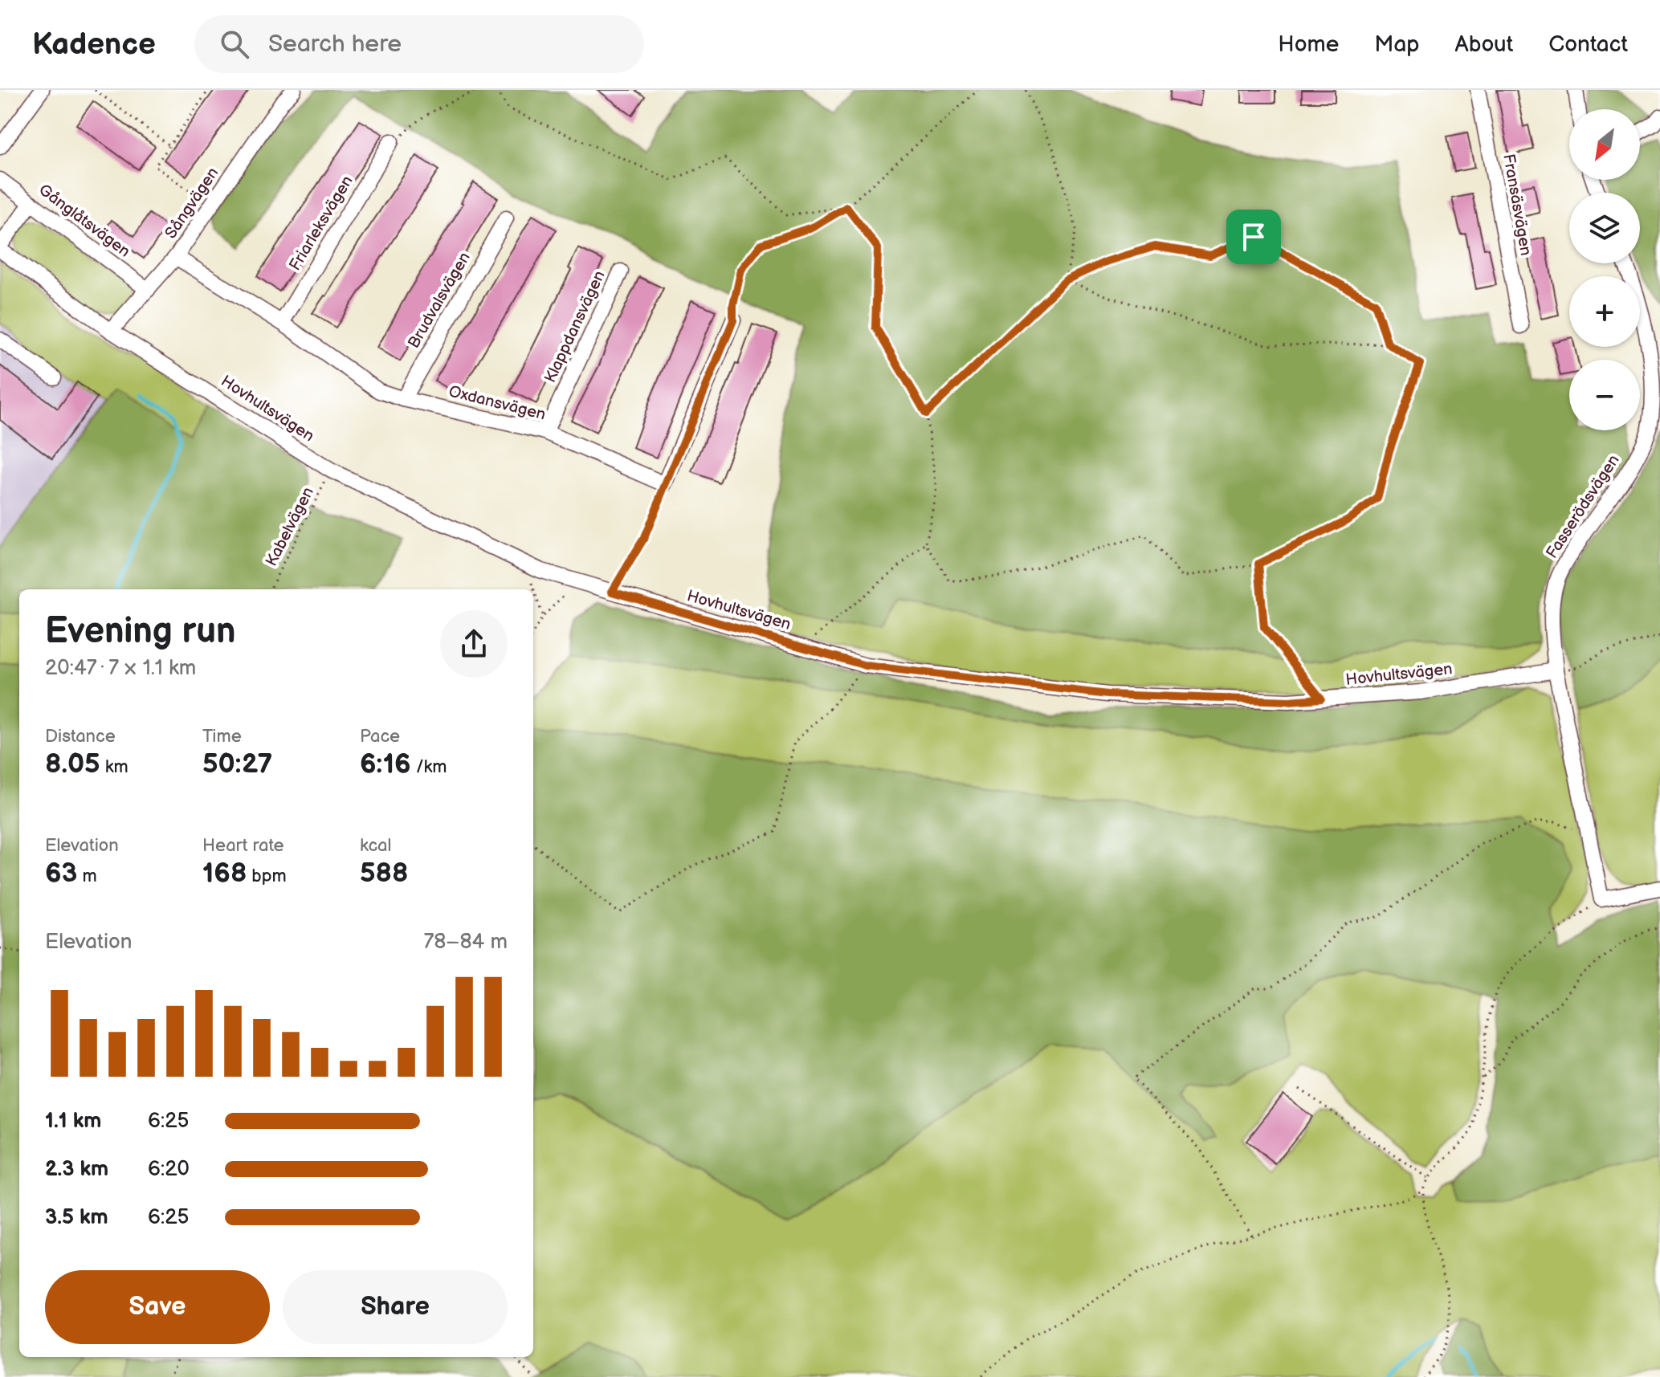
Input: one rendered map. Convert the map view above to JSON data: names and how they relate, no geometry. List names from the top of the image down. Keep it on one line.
{"streets":{"street":["Sångvägen","Fransäsvägen","Gånglåtsvägen","Friarleksvägen","Brudvalsvägen","Klappdansvägen","Oxdansvägen","Hovhultsvägen","Fasserödsvägen"],"path":["Kabelvägen"]},"crossings":[["Sångvägen","Gånglåtsvägen"],["Sångvägen","Oxdansvägen"],["Sångvägen","Hovhultsvägen"],["Friarleksvägen","Oxdansvägen"],["Brudvalsvägen","Oxdansvägen"],["Klappdansvägen","Oxdansvägen"],["Hovhultsvägen","Fasserödsvägen"],["Hovhultsvägen","Kabelvägen"]],"north":"bottom left","page":{"header":"Kadence","search":"Search here","nav":["Home","Map","About","Contact"],"map_buttons":["+","−"],"heading":["Evening run","20:47 · 7 × 1.1 km"],"stats":[["Distance","8.05 km"],["Time","50:27"],["Pace","6:16 /km"],["Elevation","63 m"],["Heart rate","168 bpm"],["kcal","588"]],"chart":["Elevation","78–84 m"],"list":[{"name":"1.1 km","note":"6:25"},{"name":"2.3 km","note":"6:20"},{"name":"3.5 km","note":"6:25"}],"buttons":["Save","Share"]}}
